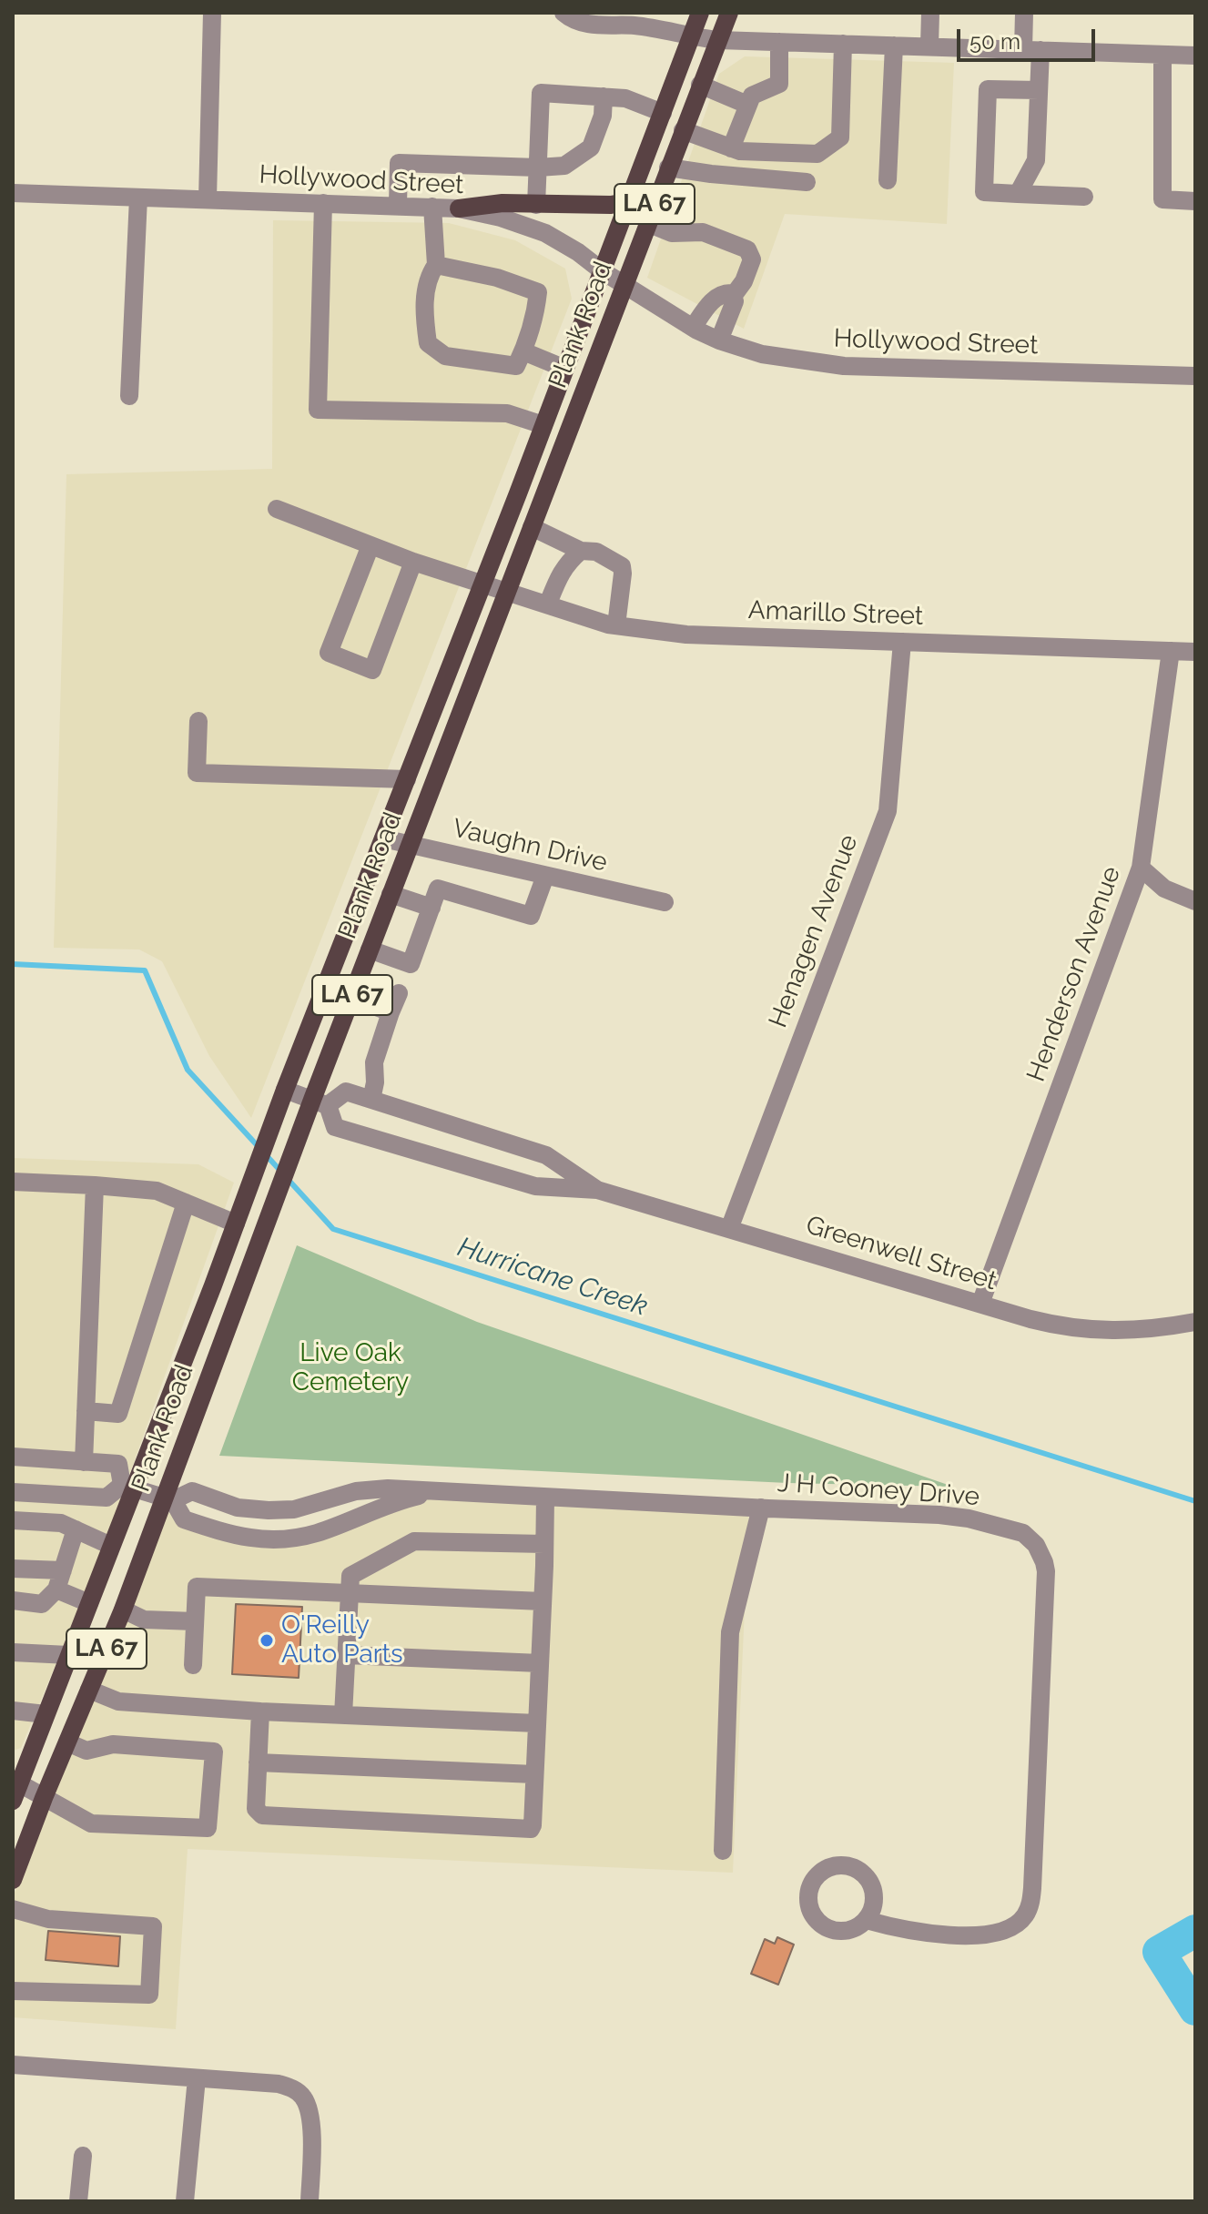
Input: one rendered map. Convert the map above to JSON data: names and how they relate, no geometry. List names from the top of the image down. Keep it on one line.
{"streets":{"main road":["LA 67","Plank Road"],"street":["Hollywood Street","Amarillo Street","Vaughn Drive","Henagen Avenue","Henderson Avenue","Greenwell Street","J H Cooney Drive"]},"crossings":[["Hollywood Street","Plank Road"],["Plank Road","Amarillo Street"],["Plank Road","Vaughn Drive"],["Plank Road","Greenwell Street"],["Plank Road","J H Cooney Drive"],["Amarillo Street","Henagen Avenue"],["Amarillo Street","Henderson Avenue"],["Henagen Avenue","Greenwell Street"],["Henderson Avenue","Greenwell Street"]],"water":["Hurricane Creek"],"parks":["Live Oak Cemetery"],"places":["O'Reilly Auto Parts"],"scale_bar":"50 m"}
